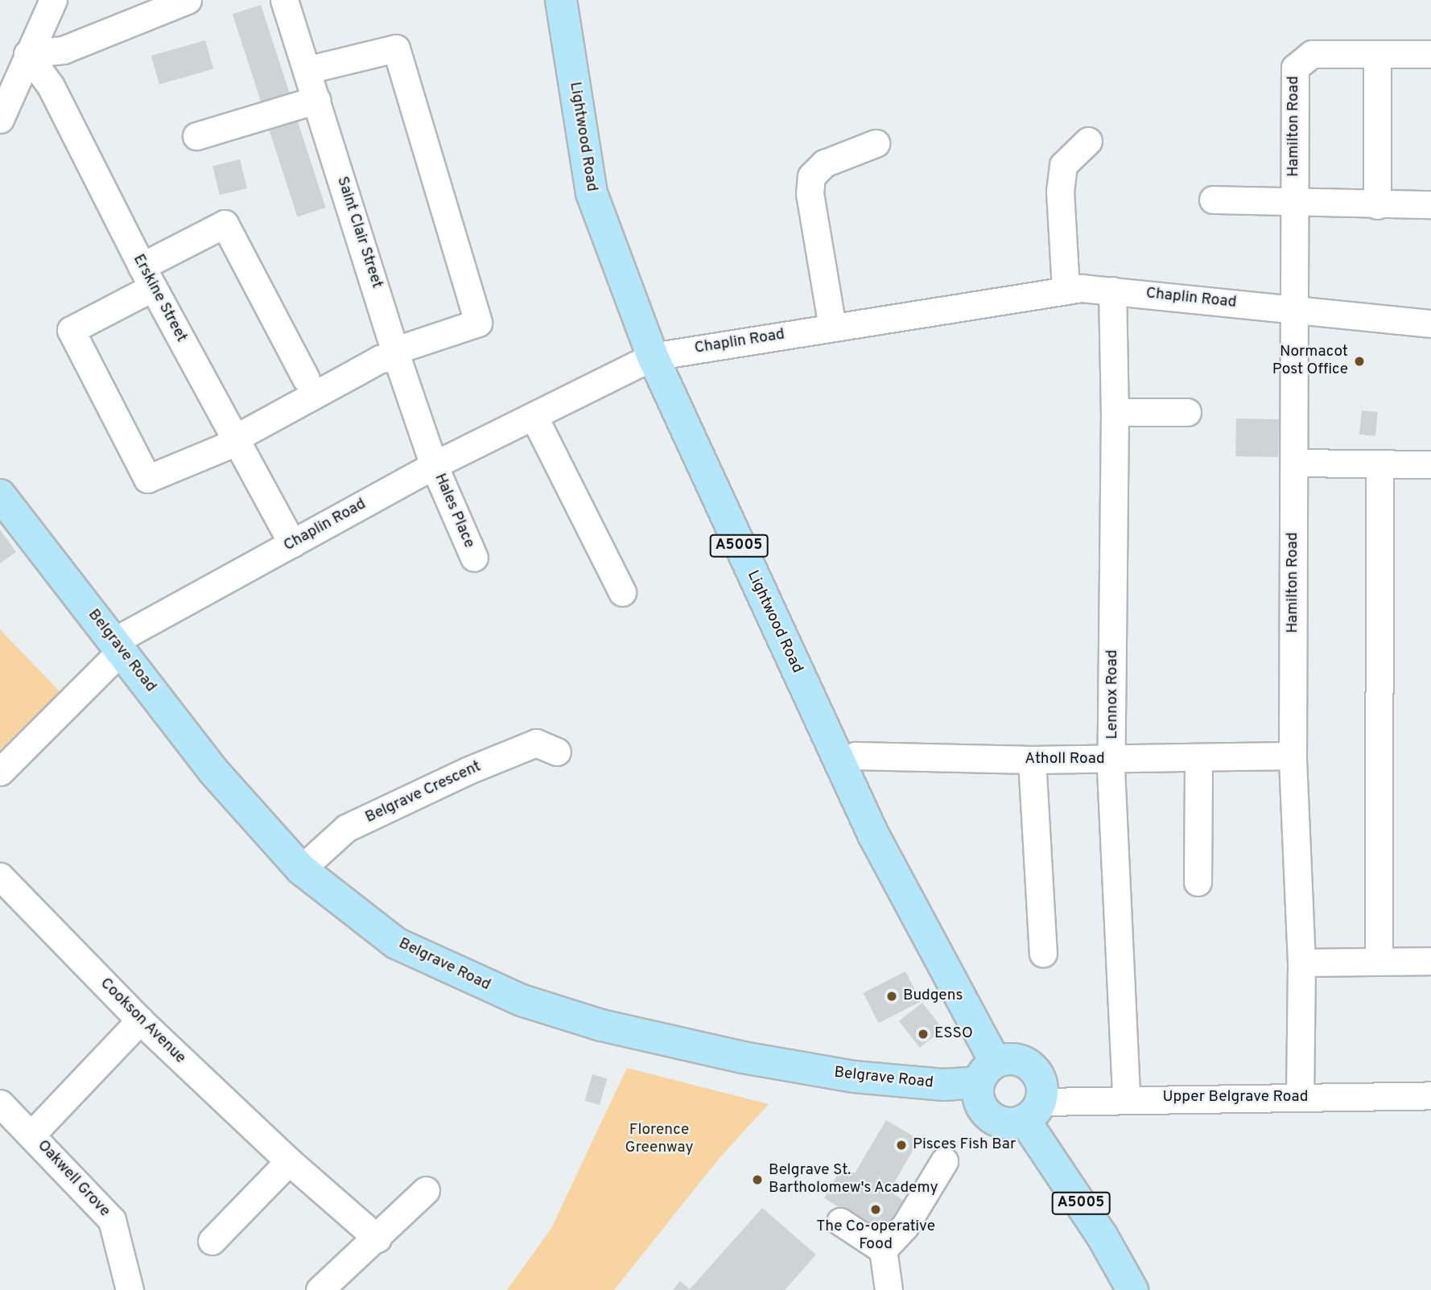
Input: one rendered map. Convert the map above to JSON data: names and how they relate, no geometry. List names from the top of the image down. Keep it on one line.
{"streets":{"main road":["Lightwood Road","A5005","Belgrave Road"],"street":["Hamilton Road","Saint Clair Street","Erskine Street","Chaplin Road","Hales Place","Lennox Road","Atholl Road","Belgrave Crescent","Cookson Avenue","Upper Belgrave Road","Oakwell Grove"]},"crossings":[["Hamilton Road","Chaplin Road"],["Hamilton Road","Atholl Road"],["Hamilton Road","Upper Belgrave Road"],["Lightwood Road","Chaplin Road"],["Lightwood Road","A5005"],["Lightwood Road","Belgrave Road"],["Lightwood Road","Atholl Road"],["Lightwood Road","Upper Belgrave Road"],["Saint Clair Street","Chaplin Road"],["Saint Clair Street","Hales Place"],["Erskine Street","Chaplin Road"],["Chaplin Road","Hales Place"],["Chaplin Road","Belgrave Road"],["Chaplin Road","Lennox Road"],["A5005","Belgrave Road"],["A5005","Upper Belgrave Road"],["Belgrave Road","Belgrave Crescent"],["Belgrave Road","Upper Belgrave Road"],["Lennox Road","Atholl Road"],["Lennox Road","Upper Belgrave Road"],["Cookson Avenue","Oakwell Grove"]],"parks":["Florence Greenway"],"places":["Normacot Post Office","Budgens","ESSO","Pisces Fish Bar","Belgrave St. Bartholomew's Academy","The Co-operative Food"]}
